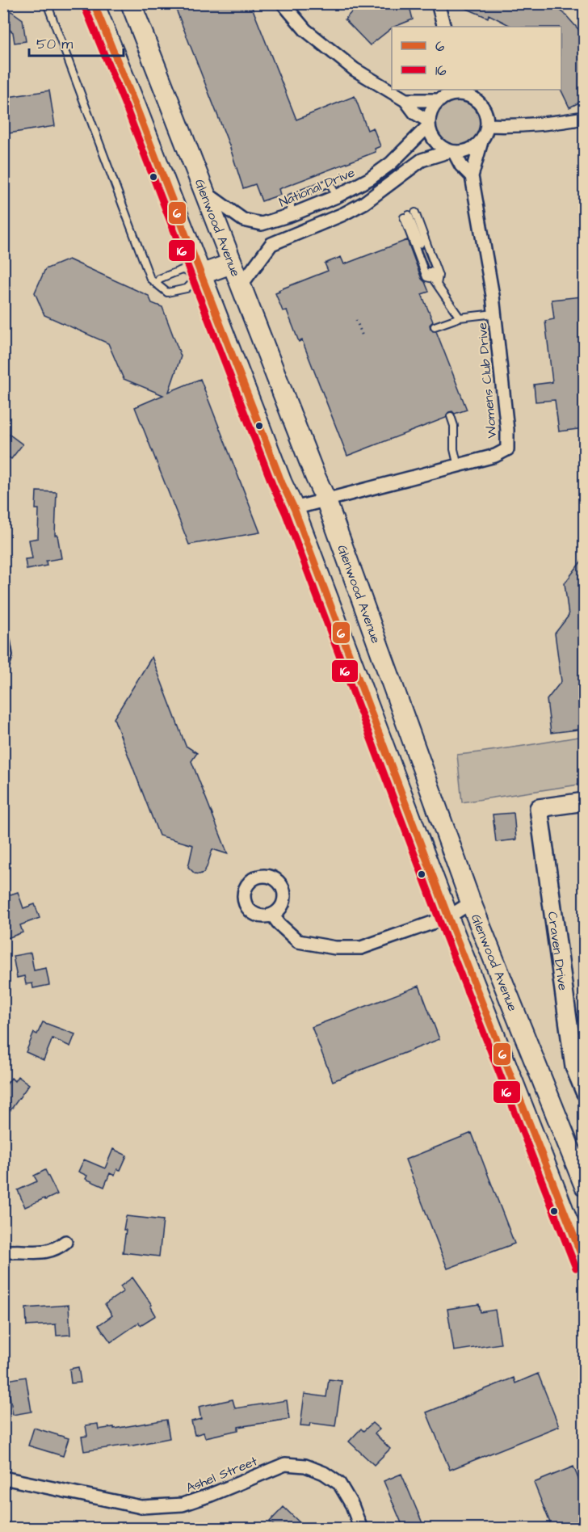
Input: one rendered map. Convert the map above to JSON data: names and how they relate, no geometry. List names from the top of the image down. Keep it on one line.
{"streets":{"main road":["Glenwood Avenue"],"street":["National Drive","Womens Club Drive","Craven Drive","Ashel Street"]},"crossings":[["National Drive","Glenwood Avenue"],["National Drive","Womens Club Drive"],["Glenwood Avenue","Womens Club Drive"]],"lines":["transit line 6","transit line 16"],"legend":["6","16"],"scale_bar":"50 m"}
